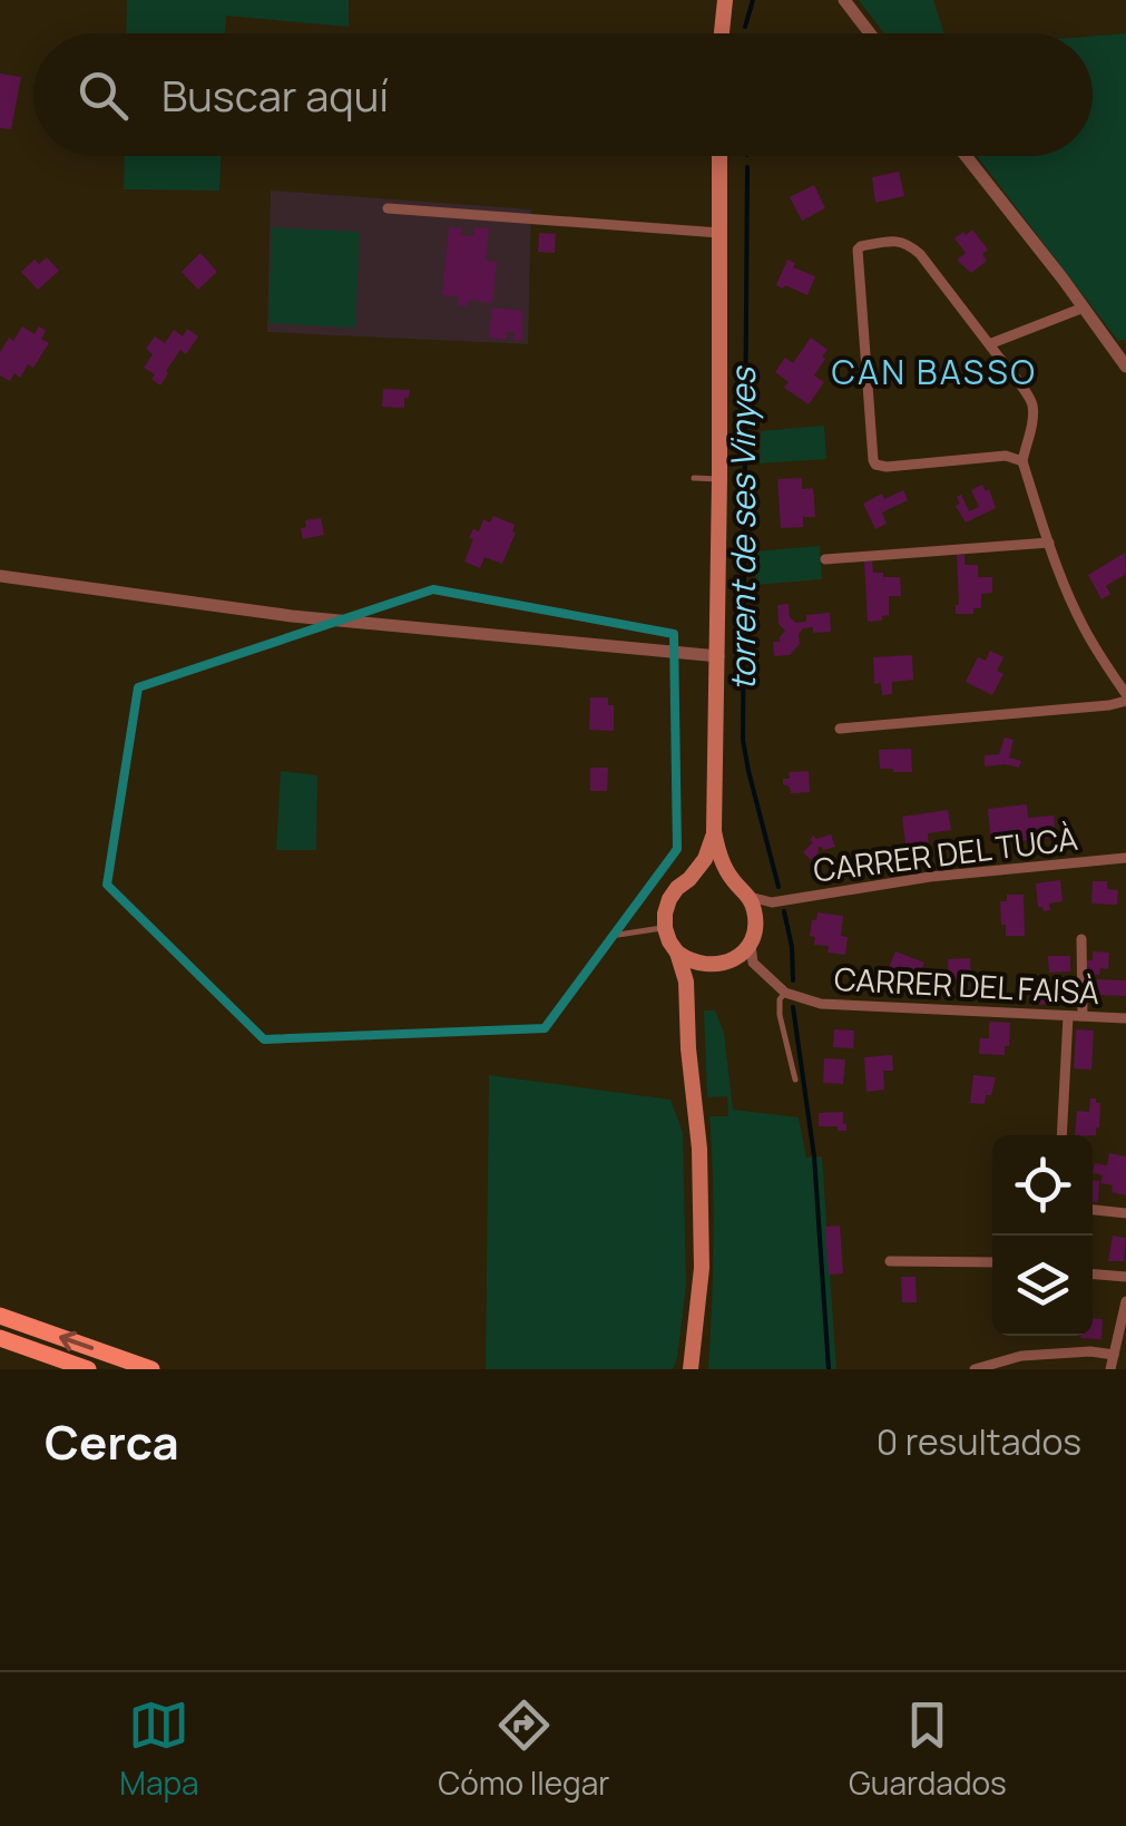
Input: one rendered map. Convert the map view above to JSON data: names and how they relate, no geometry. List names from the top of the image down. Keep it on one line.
{"streets":{"street":["CARRER DEL TUCÀ","CARRER DEL FAISÀ"]},"districts":["CAN BASSO"],"water":["torrent de ses Vinyes"],"page":{"search":"Buscar aquí","heading":["Cerca","0 resultados"],"nav":["Mapa","Cómo llegar","Guardados"]}}
